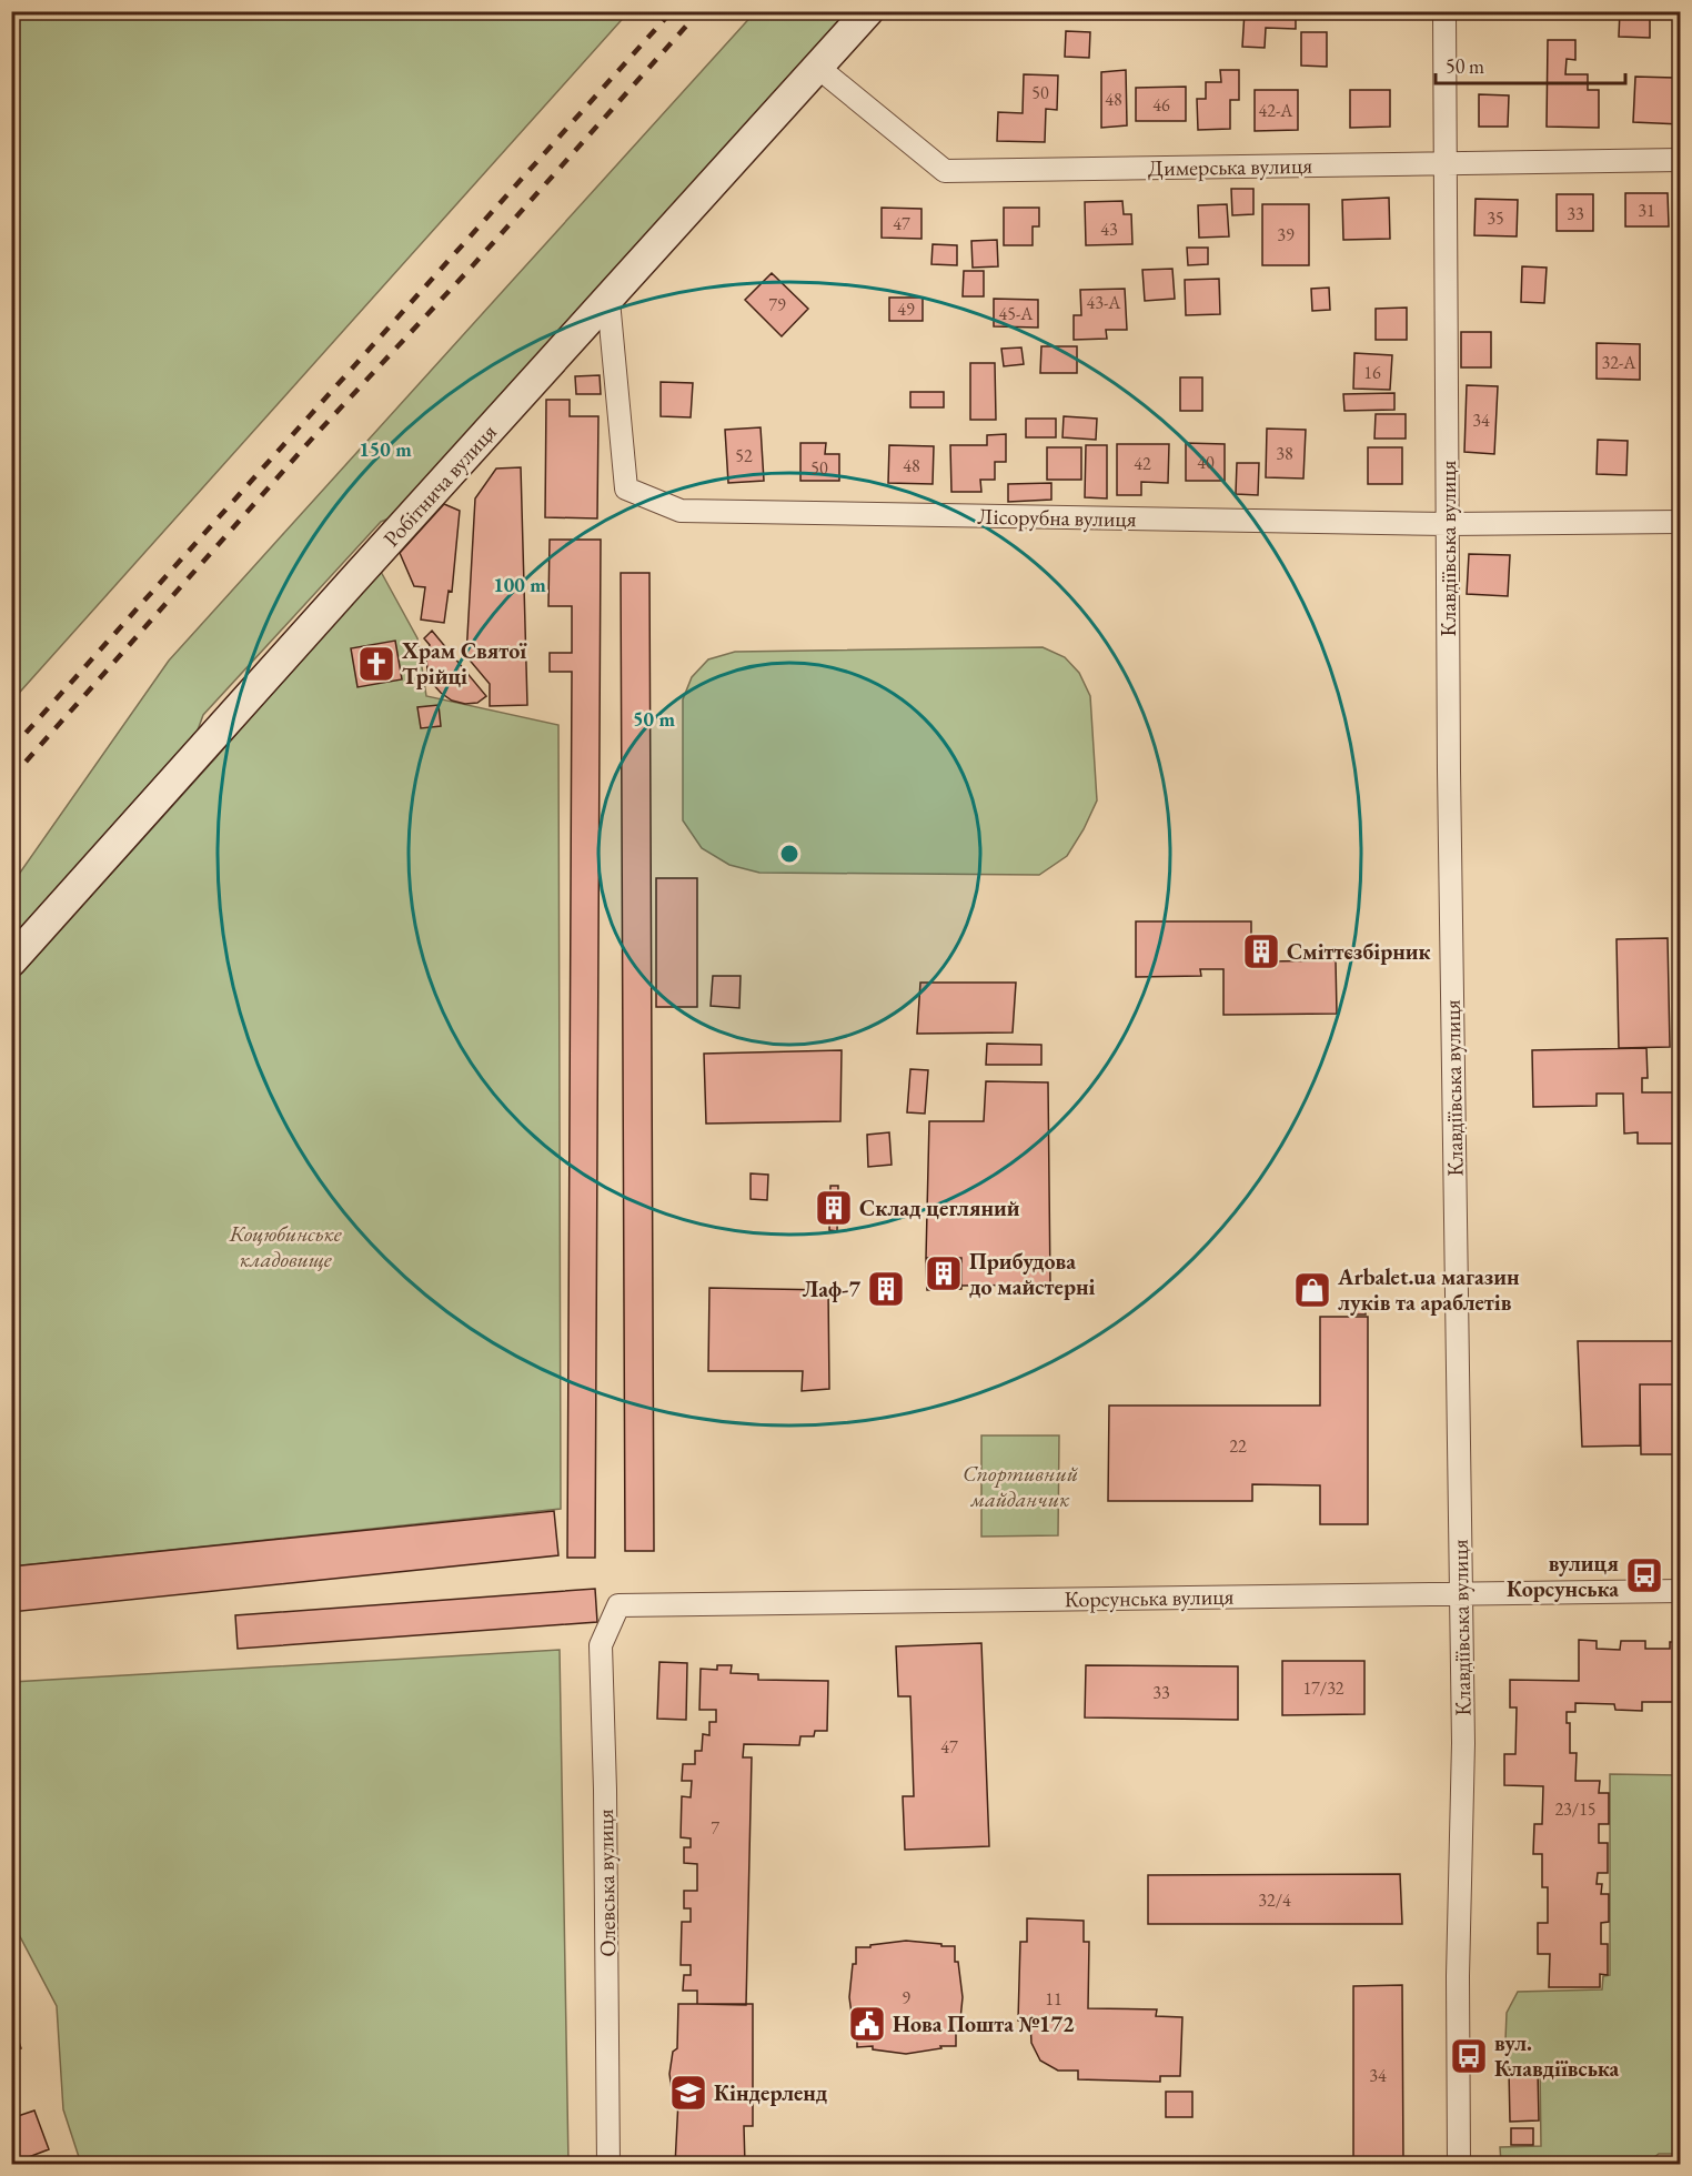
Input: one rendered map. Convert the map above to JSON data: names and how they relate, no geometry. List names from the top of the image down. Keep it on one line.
{"streets":{"street":["Димерська вулиця","Робітнича вулиця","Лісорубна вулиця","Клавдіївська вулиця","Корсунська вулиця","Олевська вулиця"]},"crossings":[["Димерська вулиця","Робітнича вулиця"],["Димерська вулиця","Клавдіївська вулиця"],["Робітнича вулиця","Лісорубна вулиця"],["Лісорубна вулиця","Клавдіївська вулиця"],["Клавдіївська вулиця","Корсунська вулиця"],["Корсунська вулиця","Олевська вулиця"]],"parks":["Коцюбинське кладовище","Спортивний майданчик"],"places":{"church":["Храм Святої Трійці"],"building":["Сміттєзбірник","Склад цегляний","Прибудова до майстерні","Лаф-7"],"shop":["Arbalet.ua магазин луків та араблетів"],"bus stop":["вулиця Корсунська","вул. Клавдіївська"],"public building":["Нова Пошта №172"],"school or university":["Кіндерленд"]},"house_numbers":["50","48","46","42-А","31","33","35","47","43","39","43-А","79","49","45-А","32-А","16","34","38","52","40","42","48","50","22","17/32","33","47","23/15","7","32/4","9","11","34"],"scale_bar":"50 m","rings":["150 m","100 m","50 m"]}
